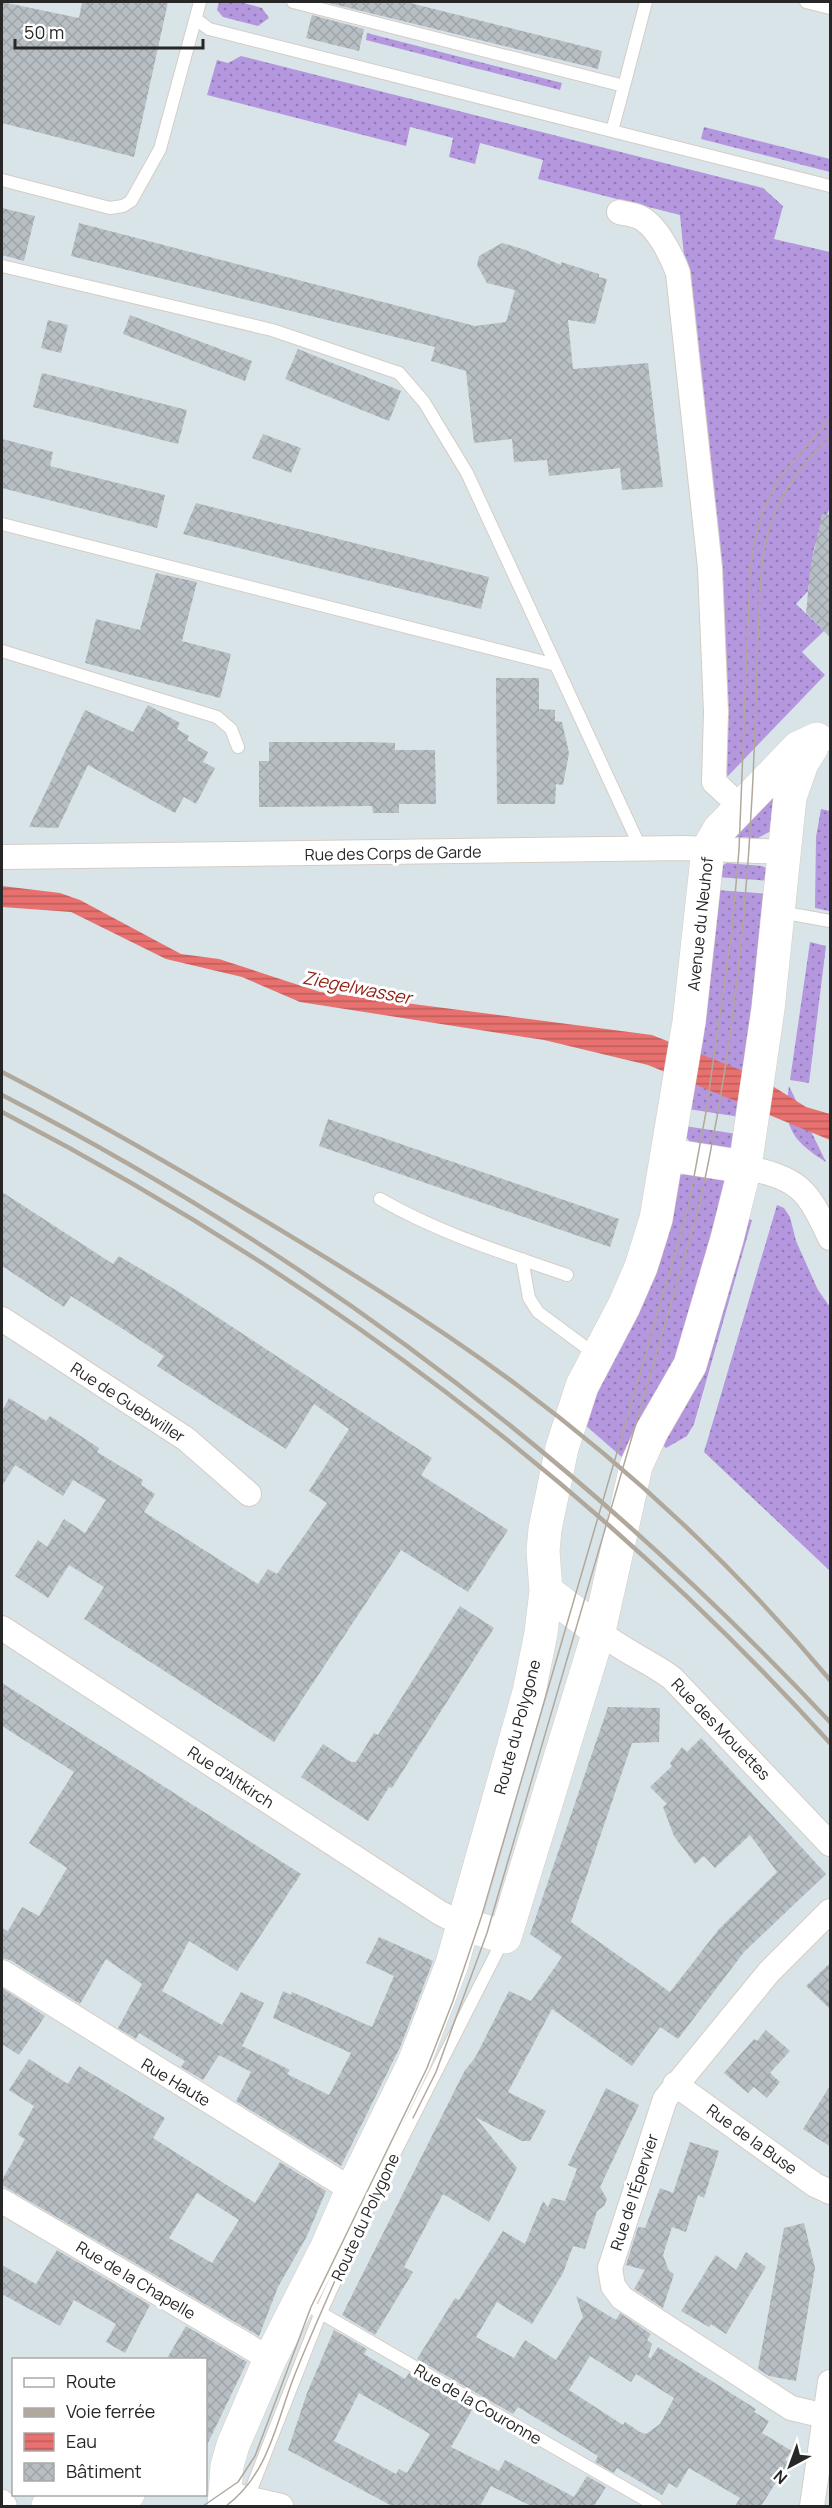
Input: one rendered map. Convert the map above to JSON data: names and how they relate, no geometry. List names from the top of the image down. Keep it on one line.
{"streets":{"street":["Rue des Corps de Garde","Avenue du Neuhof","Rue de Guebwiller","Route du Polygone","Rue des Mouettes","Rue d'Altkirch","Rue Haute","Rue de la Buse","Rue de l'Épervier","Rue de la Chapelle"],"lane":["Rue de la Couronne"]},"crossings":[["Rue des Corps de Garde","Avenue du Neuhof"],["Avenue du Neuhof","Route du Polygone"],["Route du Polygone","Rue des Mouettes"],["Route du Polygone","Rue d'Altkirch"],["Route du Polygone","Rue Haute"],["Route du Polygone","Rue de la Chapelle"],["Route du Polygone","Rue de la Couronne"],["Rue de la Buse","Rue de l'Épervier"]],"water":["Ziegelwasser"],"legend":["Route","Voie ferrée","Eau","Bâtiment"],"scale_bar":"50 m","north":"bottom left"}
